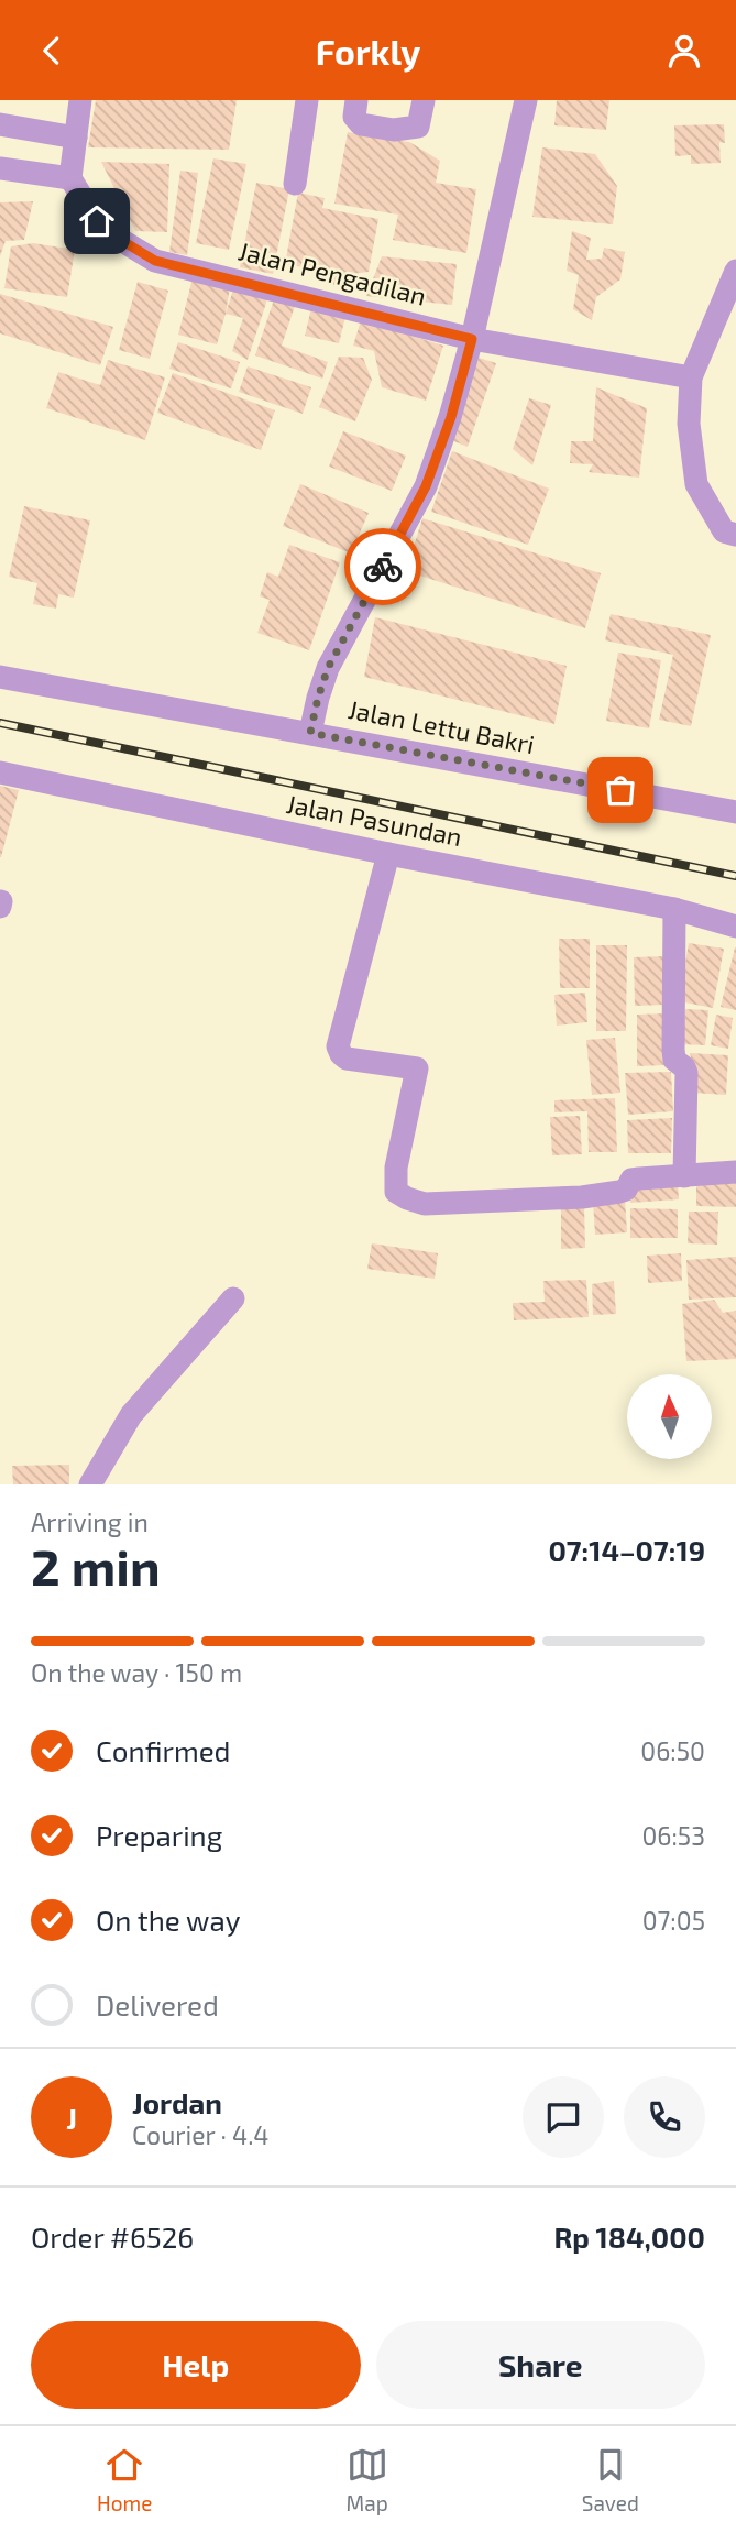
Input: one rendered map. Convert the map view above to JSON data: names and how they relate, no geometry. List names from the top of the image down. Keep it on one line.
{"streets":{"street":["Jalan Pengadilan","Jalan Lettu Bakri","Jalan Pasundan"]},"north":"top","page":{"header":"Forkly","heading":["2 min","Arriving in","07:14–07:19"],"panel":["Jordan","Courier · 4.4","Order #6526","Rp 184,000"],"bar":"On the way · 150 m","list":[["Confirmed","06:50"],["Preparing","06:53"],["On the way","07:05"],"Delivered"],"round":"J","buttons":["Help","Share"],"tabs":["Home","Map","Saved"]}}
